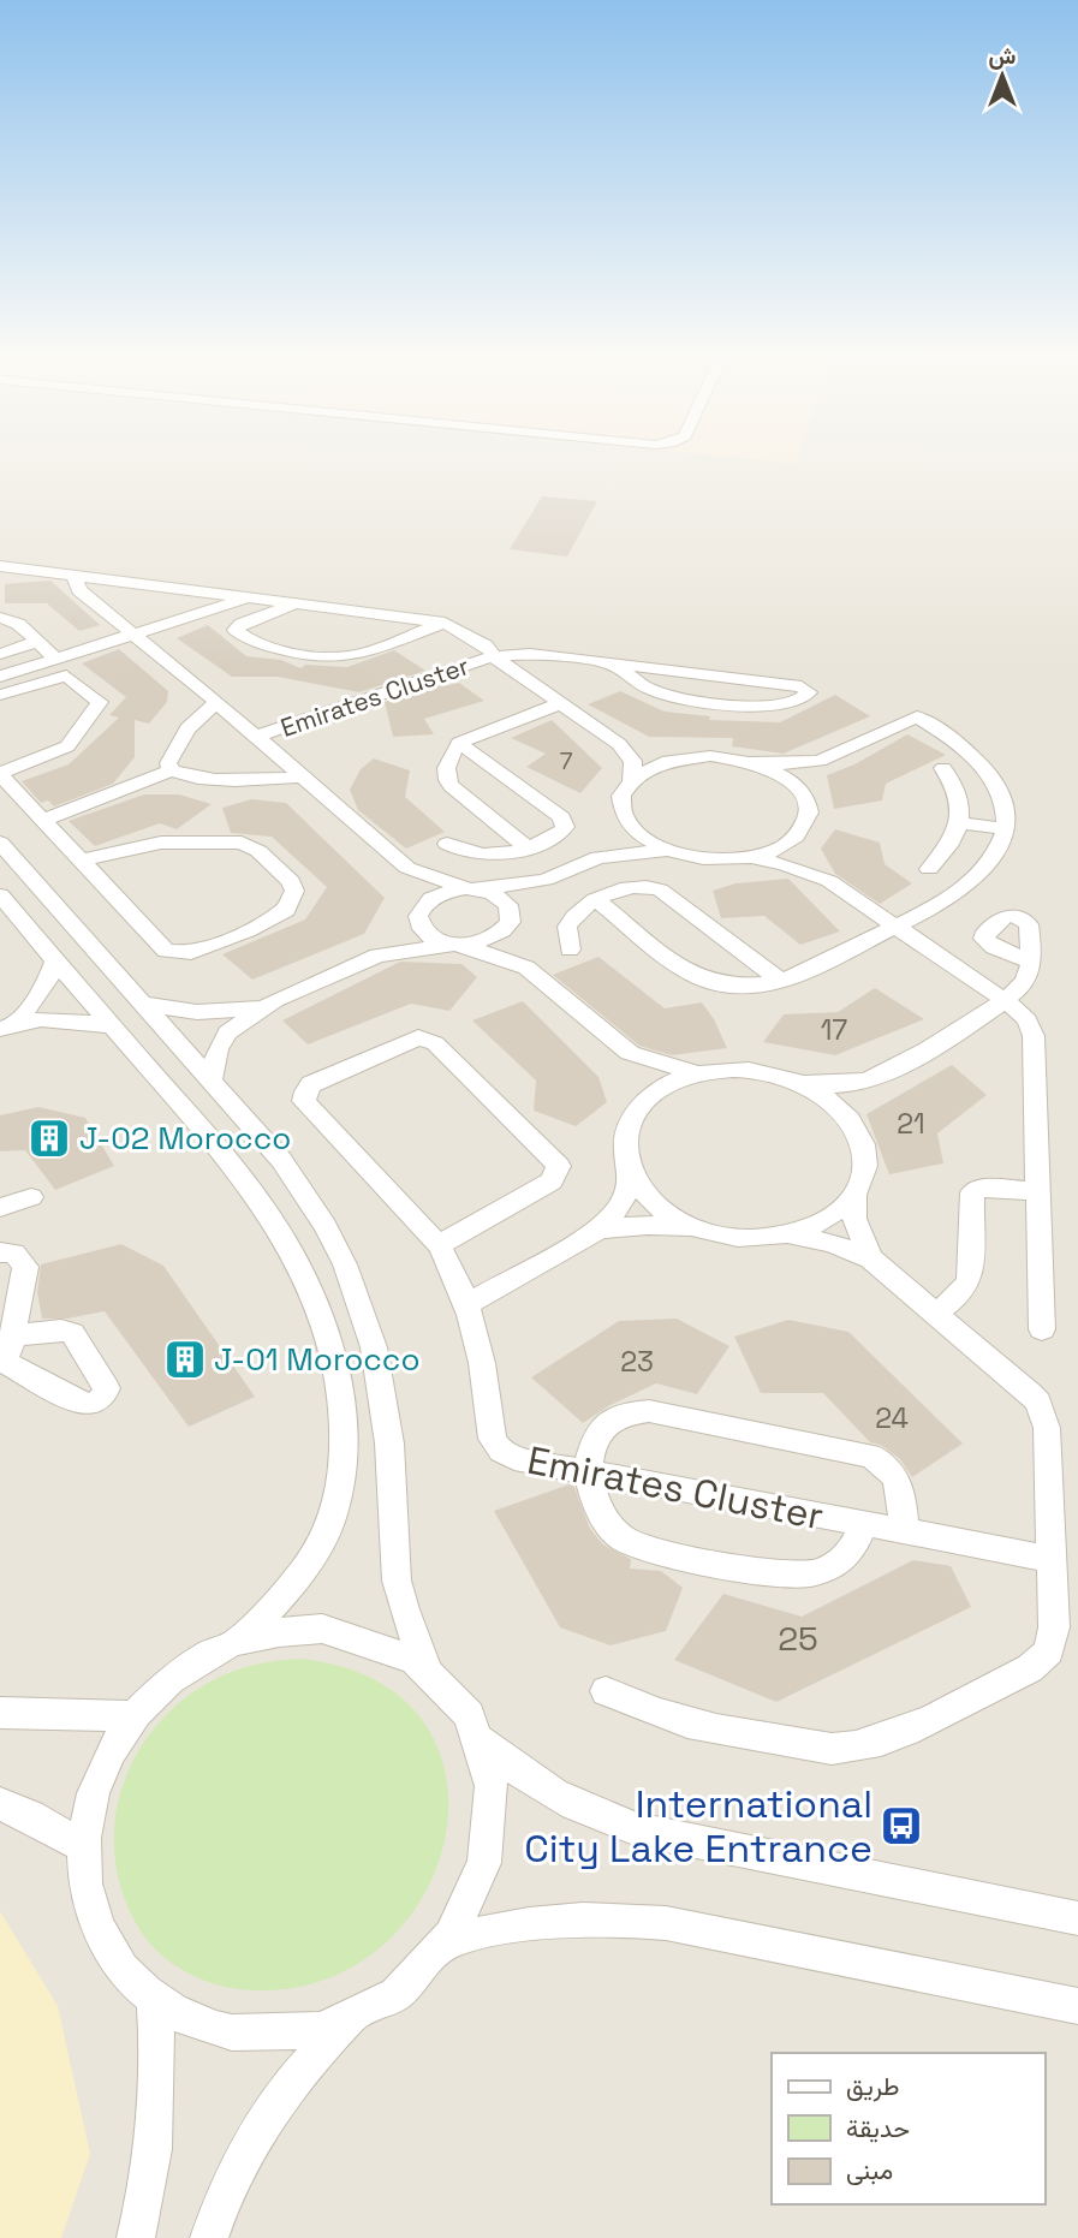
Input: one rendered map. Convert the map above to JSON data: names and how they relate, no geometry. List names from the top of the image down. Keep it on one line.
{"streets":{"street":["Emirates Cluster"]},"places":{"building":["J-02 Morocco","J-01 Morocco"],"bus stop":["International City Lake Entrance"]},"house_numbers":["7","17","21","23","24","25"],"legend":["طريق","حديقة","مبنى"],"north":"top"}
